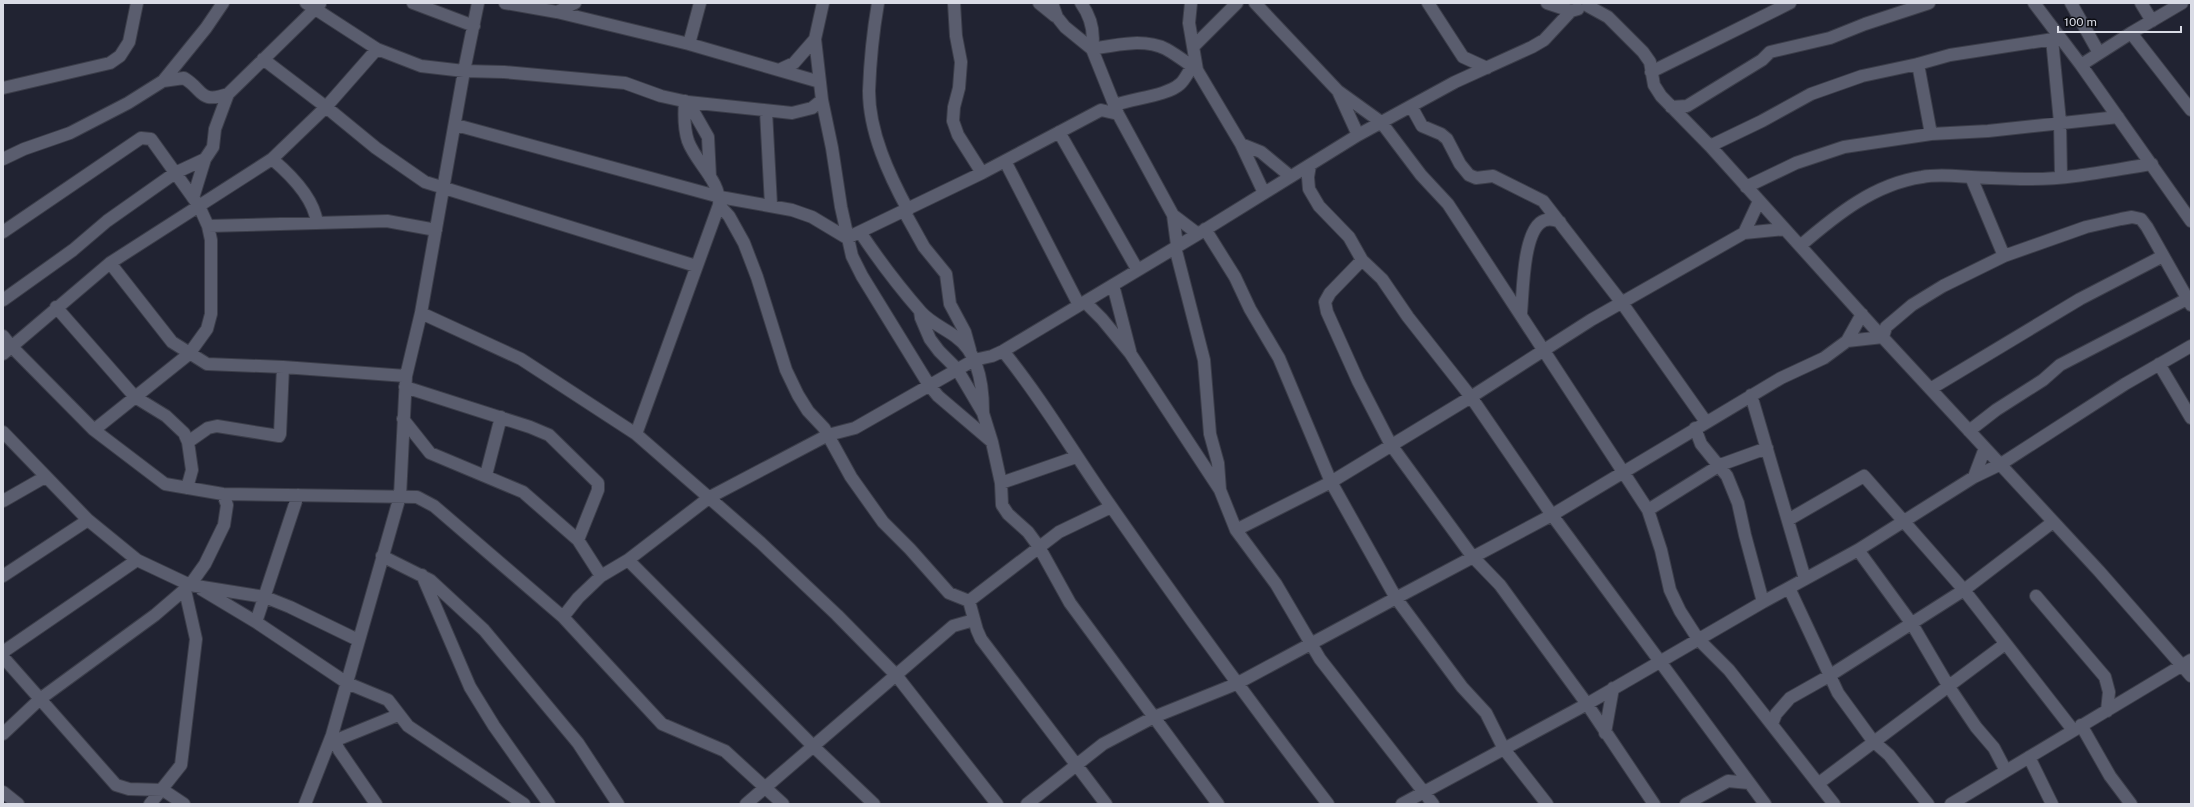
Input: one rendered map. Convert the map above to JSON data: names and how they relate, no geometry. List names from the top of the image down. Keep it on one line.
{"scale_bar":"100 m"}
